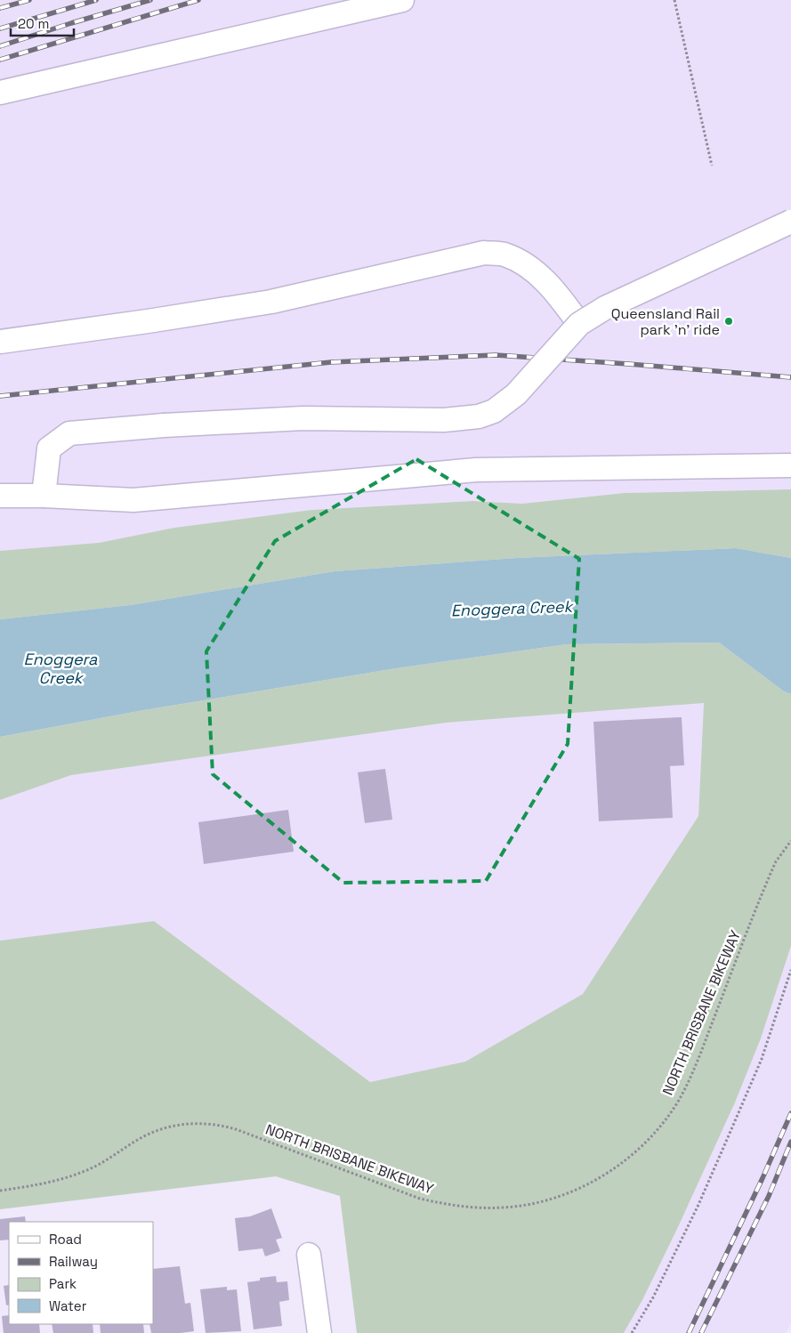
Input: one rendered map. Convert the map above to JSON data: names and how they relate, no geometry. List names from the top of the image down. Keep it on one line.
{"streets":{"path":["NORTH BRISBANE BIKEWAY"]},"water":["Enoggera Creek"],"places":["Queensland Rail park 'n' ride"],"legend":["Road","Railway","Park","Water"],"scale_bar":"20 m"}
